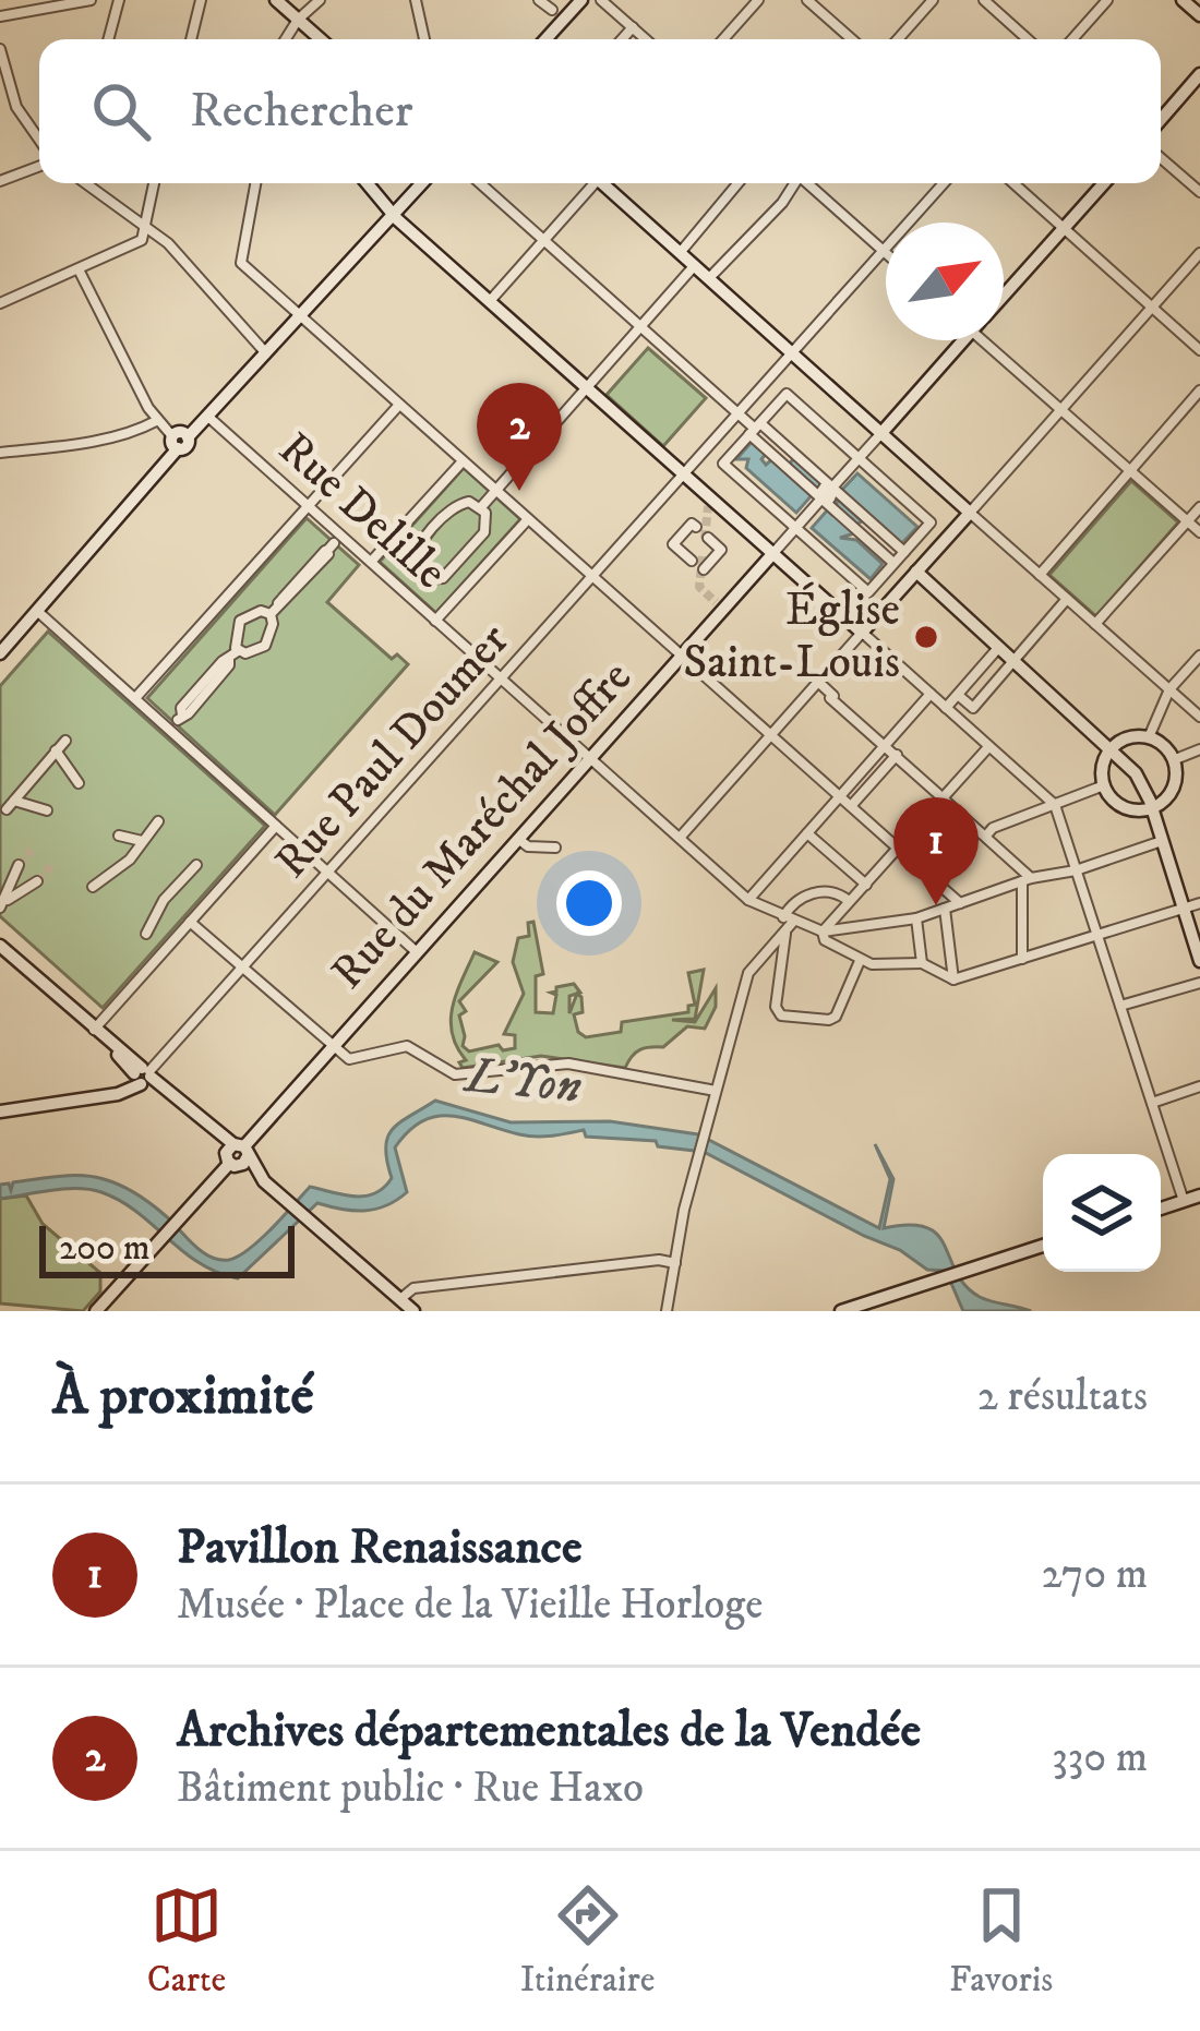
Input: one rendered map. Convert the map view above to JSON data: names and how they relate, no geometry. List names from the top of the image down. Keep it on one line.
{"streets":{"street":["Rue Delille","Rue Paul Doumer","Rue du Maréchal Joffre"]},"crossings":[["Rue Delille","Rue Paul Doumer"],["Rue Delille","Rue du Maréchal Joffre"]],"water":["L'Yon"],"places":["Église Saint-Louis"],"scale_bar":"200 m","north":"top right","page":{"search":"Rechercher","pins":["2","1"],"scale":"200 m","heading":["À proximité","2 résultats"],"list":[{"mark":"1","name":"Pavillon Renaissance","note":"Musée · Place de la Vieille Horloge","value":"270 m"},{"mark":"2","name":"Archives départementales de la Vendée","note":"Bâtiment public · Rue Haxo","value":"330 m"}],"nav":["Carte","Itinéraire","Favoris"]}}
